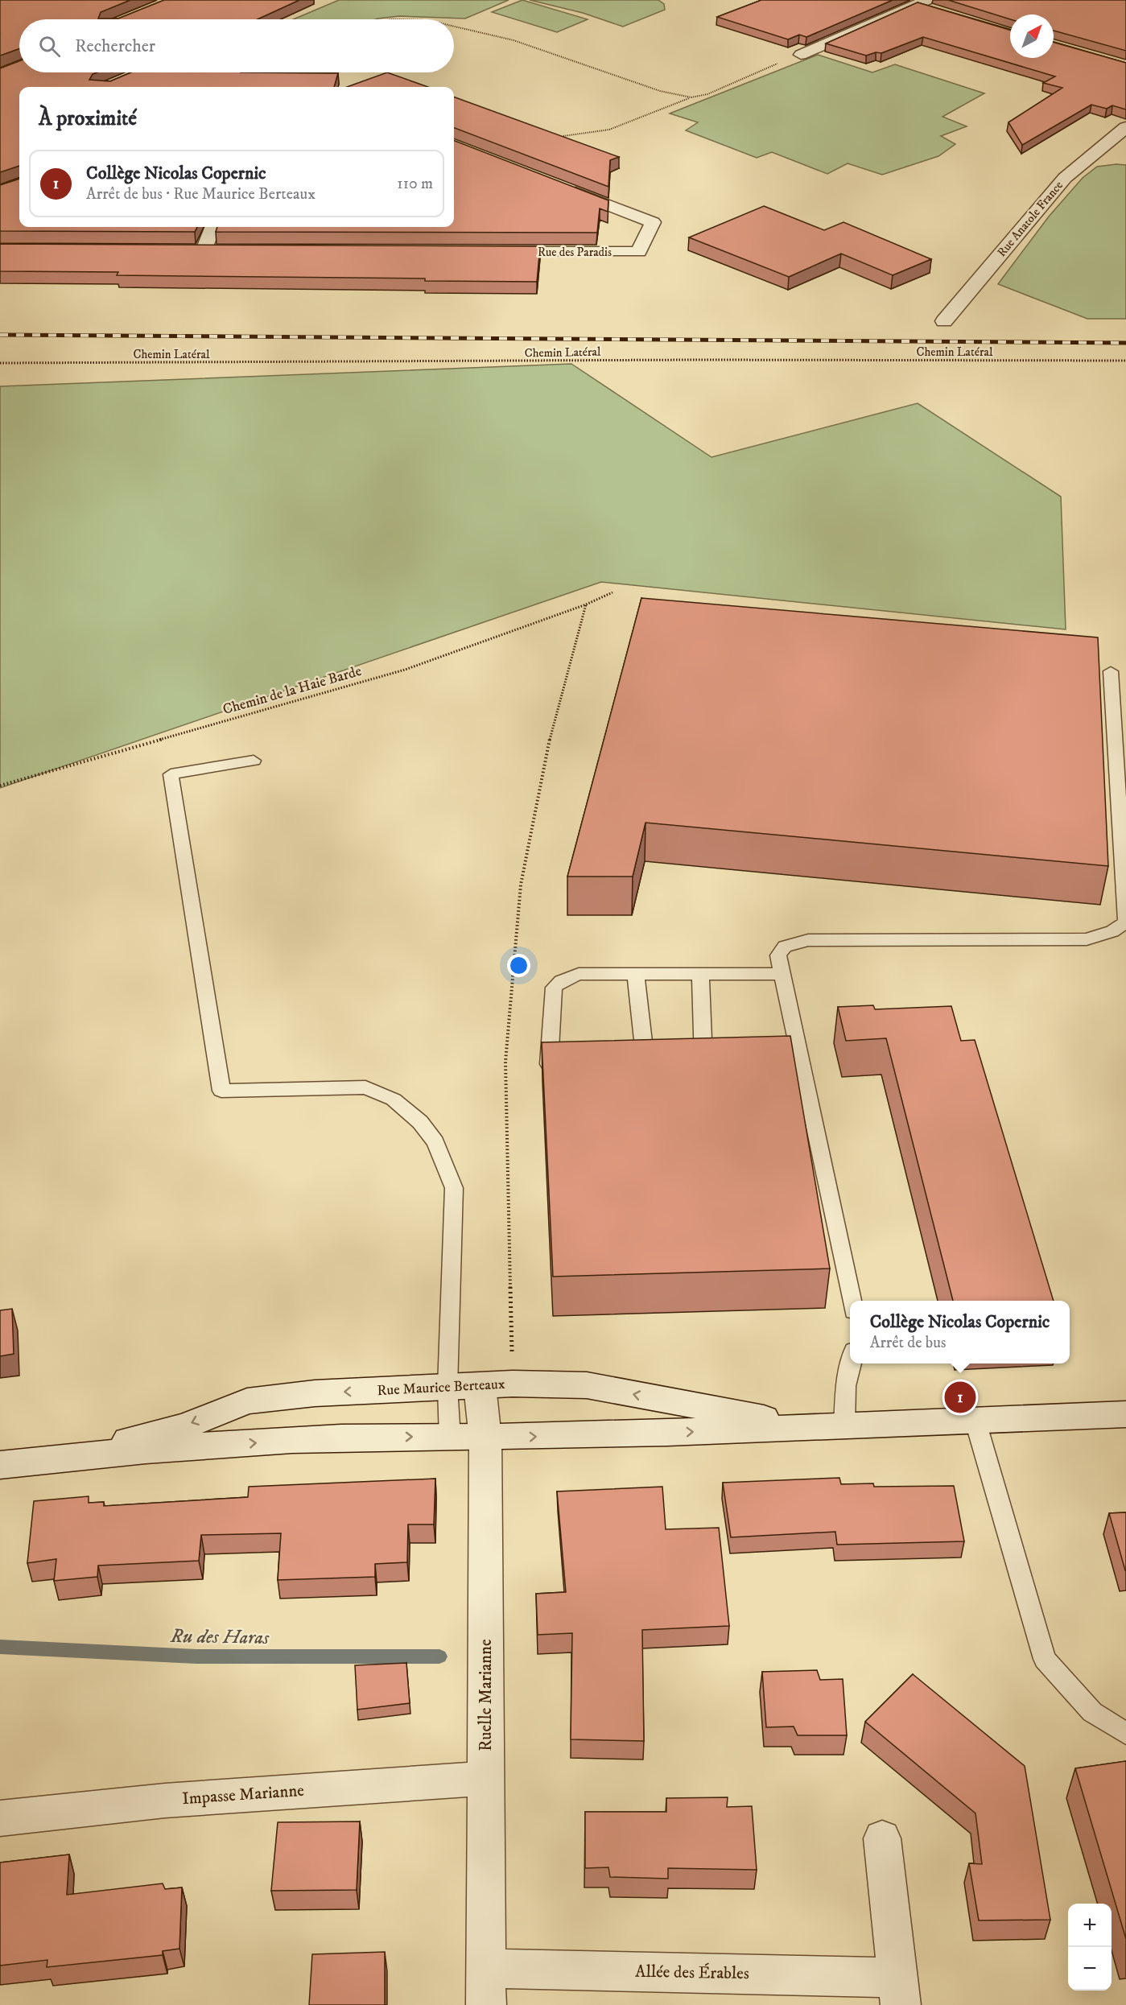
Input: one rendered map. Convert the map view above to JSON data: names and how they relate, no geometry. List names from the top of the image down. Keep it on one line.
{"streets":{"street":["Rue Anatole France","Rue des Paradis","Rue Maurice Berteaux","Ruelle Marianne","Impasse Marianne","Allée des Érables"],"path":["Chemin Latéral","Chemin de la Haie Barde"]},"crossings":[["Rue Maurice Berteaux","Ruelle Marianne"],["Ruelle Marianne","Impasse Marianne"],["Ruelle Marianne","Allée des Érables"]],"water":["Ru des Haras"],"north":"top right","page":{"search":"Rechercher","heading":"À proximité","list":[{"mark":"1","name":"Collège Nicolas Copernic","note":"Arrêt de bus · Rue Maurice Berteaux","value":"110 m"}],"popup":["Collège Nicolas Copernic","Arrêt de bus"],"pins":"1","map_buttons":["+","−"]}}
